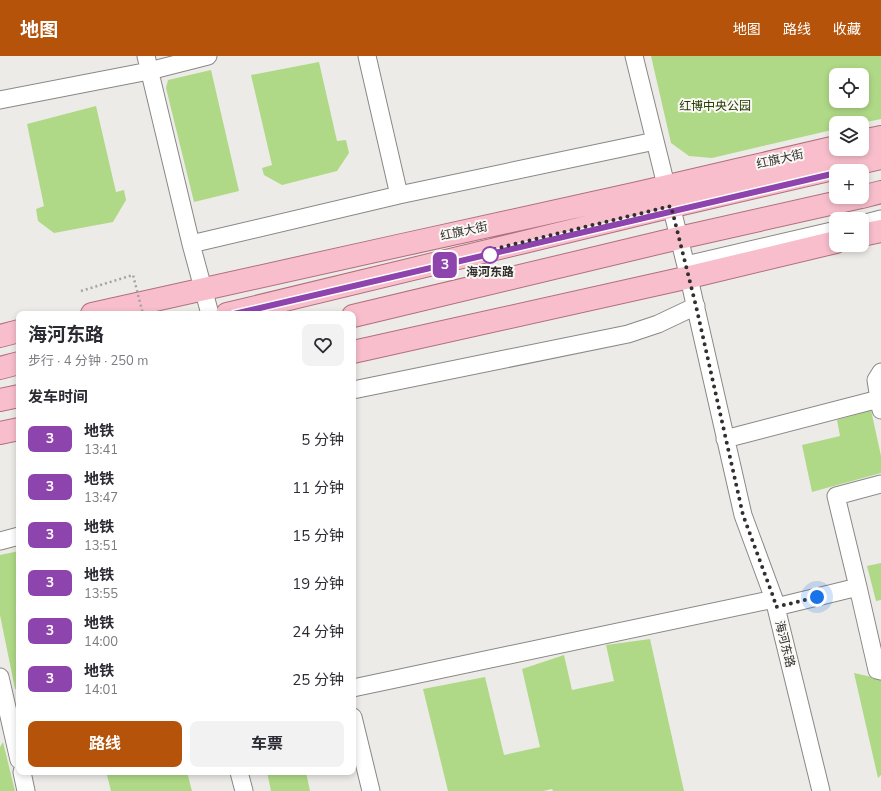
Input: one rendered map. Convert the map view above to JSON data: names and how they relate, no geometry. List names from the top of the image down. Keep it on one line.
{"streets":{"main road":["红旗大街"],"street":["海河东路"]},"crossings":[["红旗大街","海河东路"]],"parks":["红博中央公园"],"places":["海河东路"],"lines":["metro line 3"],"page":{"header":"地图","nav":["地图","路线","收藏"],"on_map":"3","map_buttons":["+","−"],"heading":[["海河东路","步行 · 4 分钟 · 250 m"],"发车时间"],"list":[{"mark":"3","name":"地铁","note":"13:41","value":"5 分钟"},{"mark":"3","name":"地铁","note":"13:47","value":"11 分钟"},{"mark":"3","name":"地铁","note":"13:51","value":"15 分钟"},{"mark":"3","name":"地铁","note":"13:55","value":"19 分钟"},{"mark":"3","name":"地铁","note":"14:00","value":"24 分钟"},{"mark":"3","name":"地铁","note":"14:01","value":"25 分钟"}],"buttons":["路线","车票"]}}
